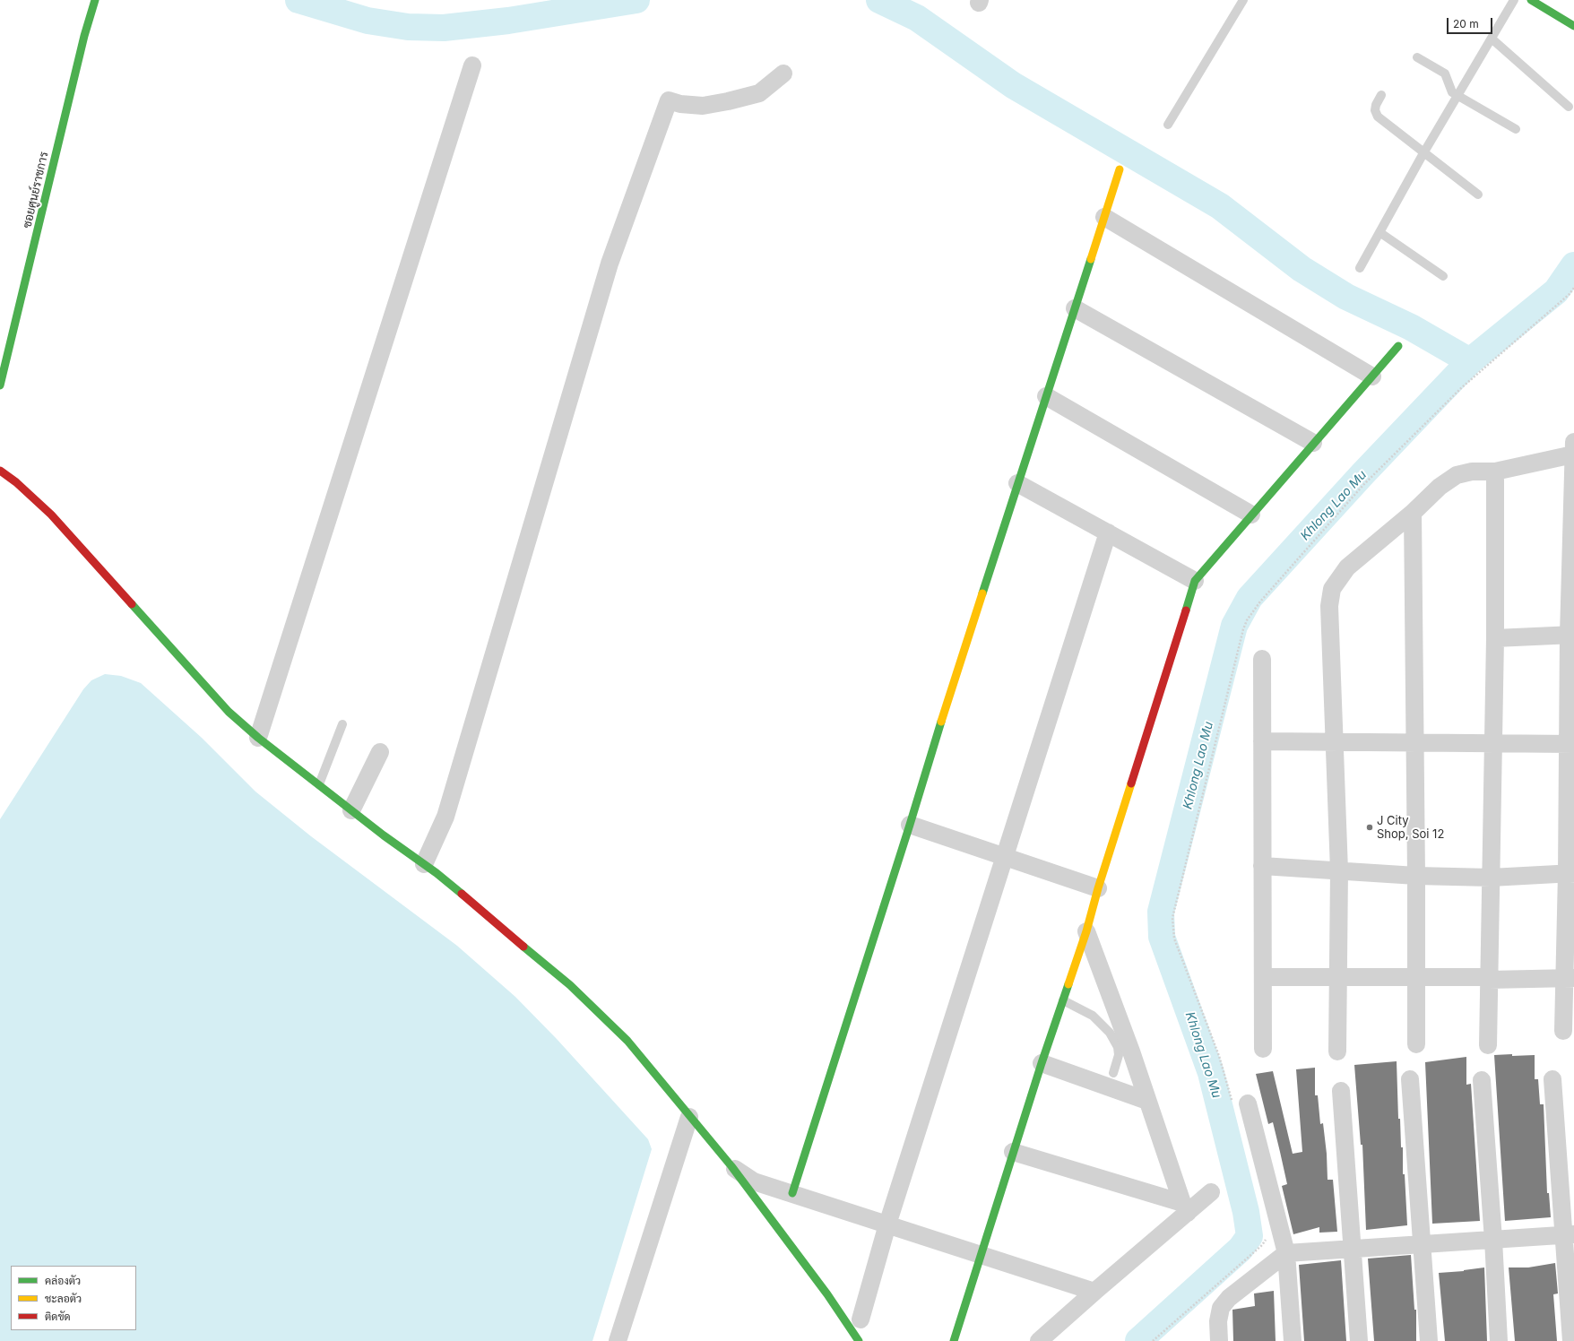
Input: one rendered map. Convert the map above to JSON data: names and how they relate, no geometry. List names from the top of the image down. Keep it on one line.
{"streets":{"street":["ซอยศูนย์ราชการ"]},"water":["Khlong Lao Mu"],"places":["J City Shop, Soi 12"],"legend":["คล่องตัว","ชะลอตัว","ติดขัด"],"scale_bar":"20 m"}
